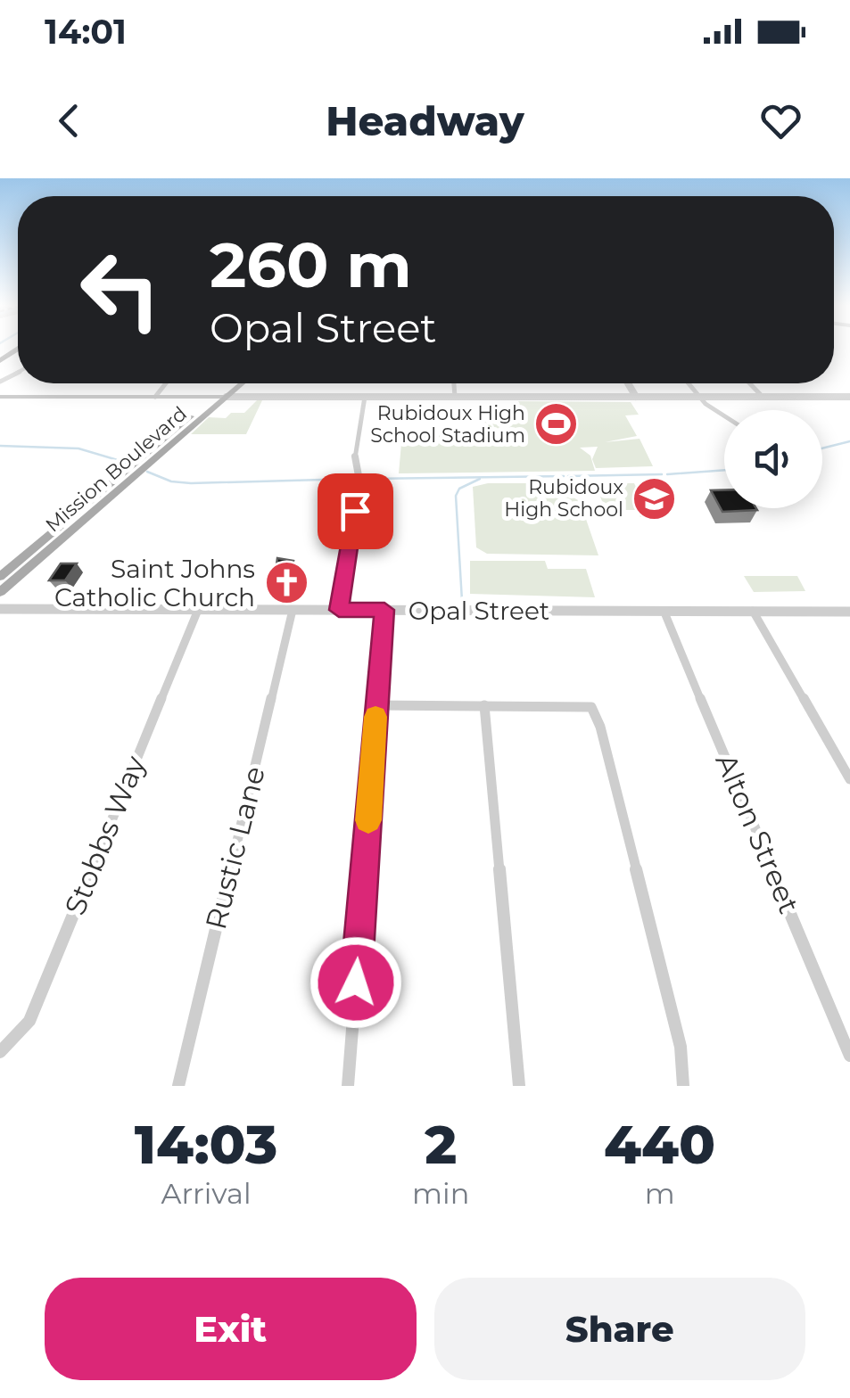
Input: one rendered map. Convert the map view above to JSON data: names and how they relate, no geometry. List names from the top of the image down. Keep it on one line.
{"streets":{"main road":["Mission Boulevard"],"street":["Opal Street","Alton Street","Stobbs Way","Rustic Lane"]},"crossings":[["Opal Street","Alton Street"],["Opal Street","Stobbs Way"],["Opal Street","Rustic Lane"]],"places":{"sports":["Rubidoux High School Stadium"],"school or university":["Rubidoux High School"],"church":["Saint Johns Catholic Church"]},"page":{"status":"14:01","header":"Headway","turn":["260 m","Opal Street"],"eta":["14:03","Arrival","2","min","440","m"],"buttons":["Exit","Share"]}}
